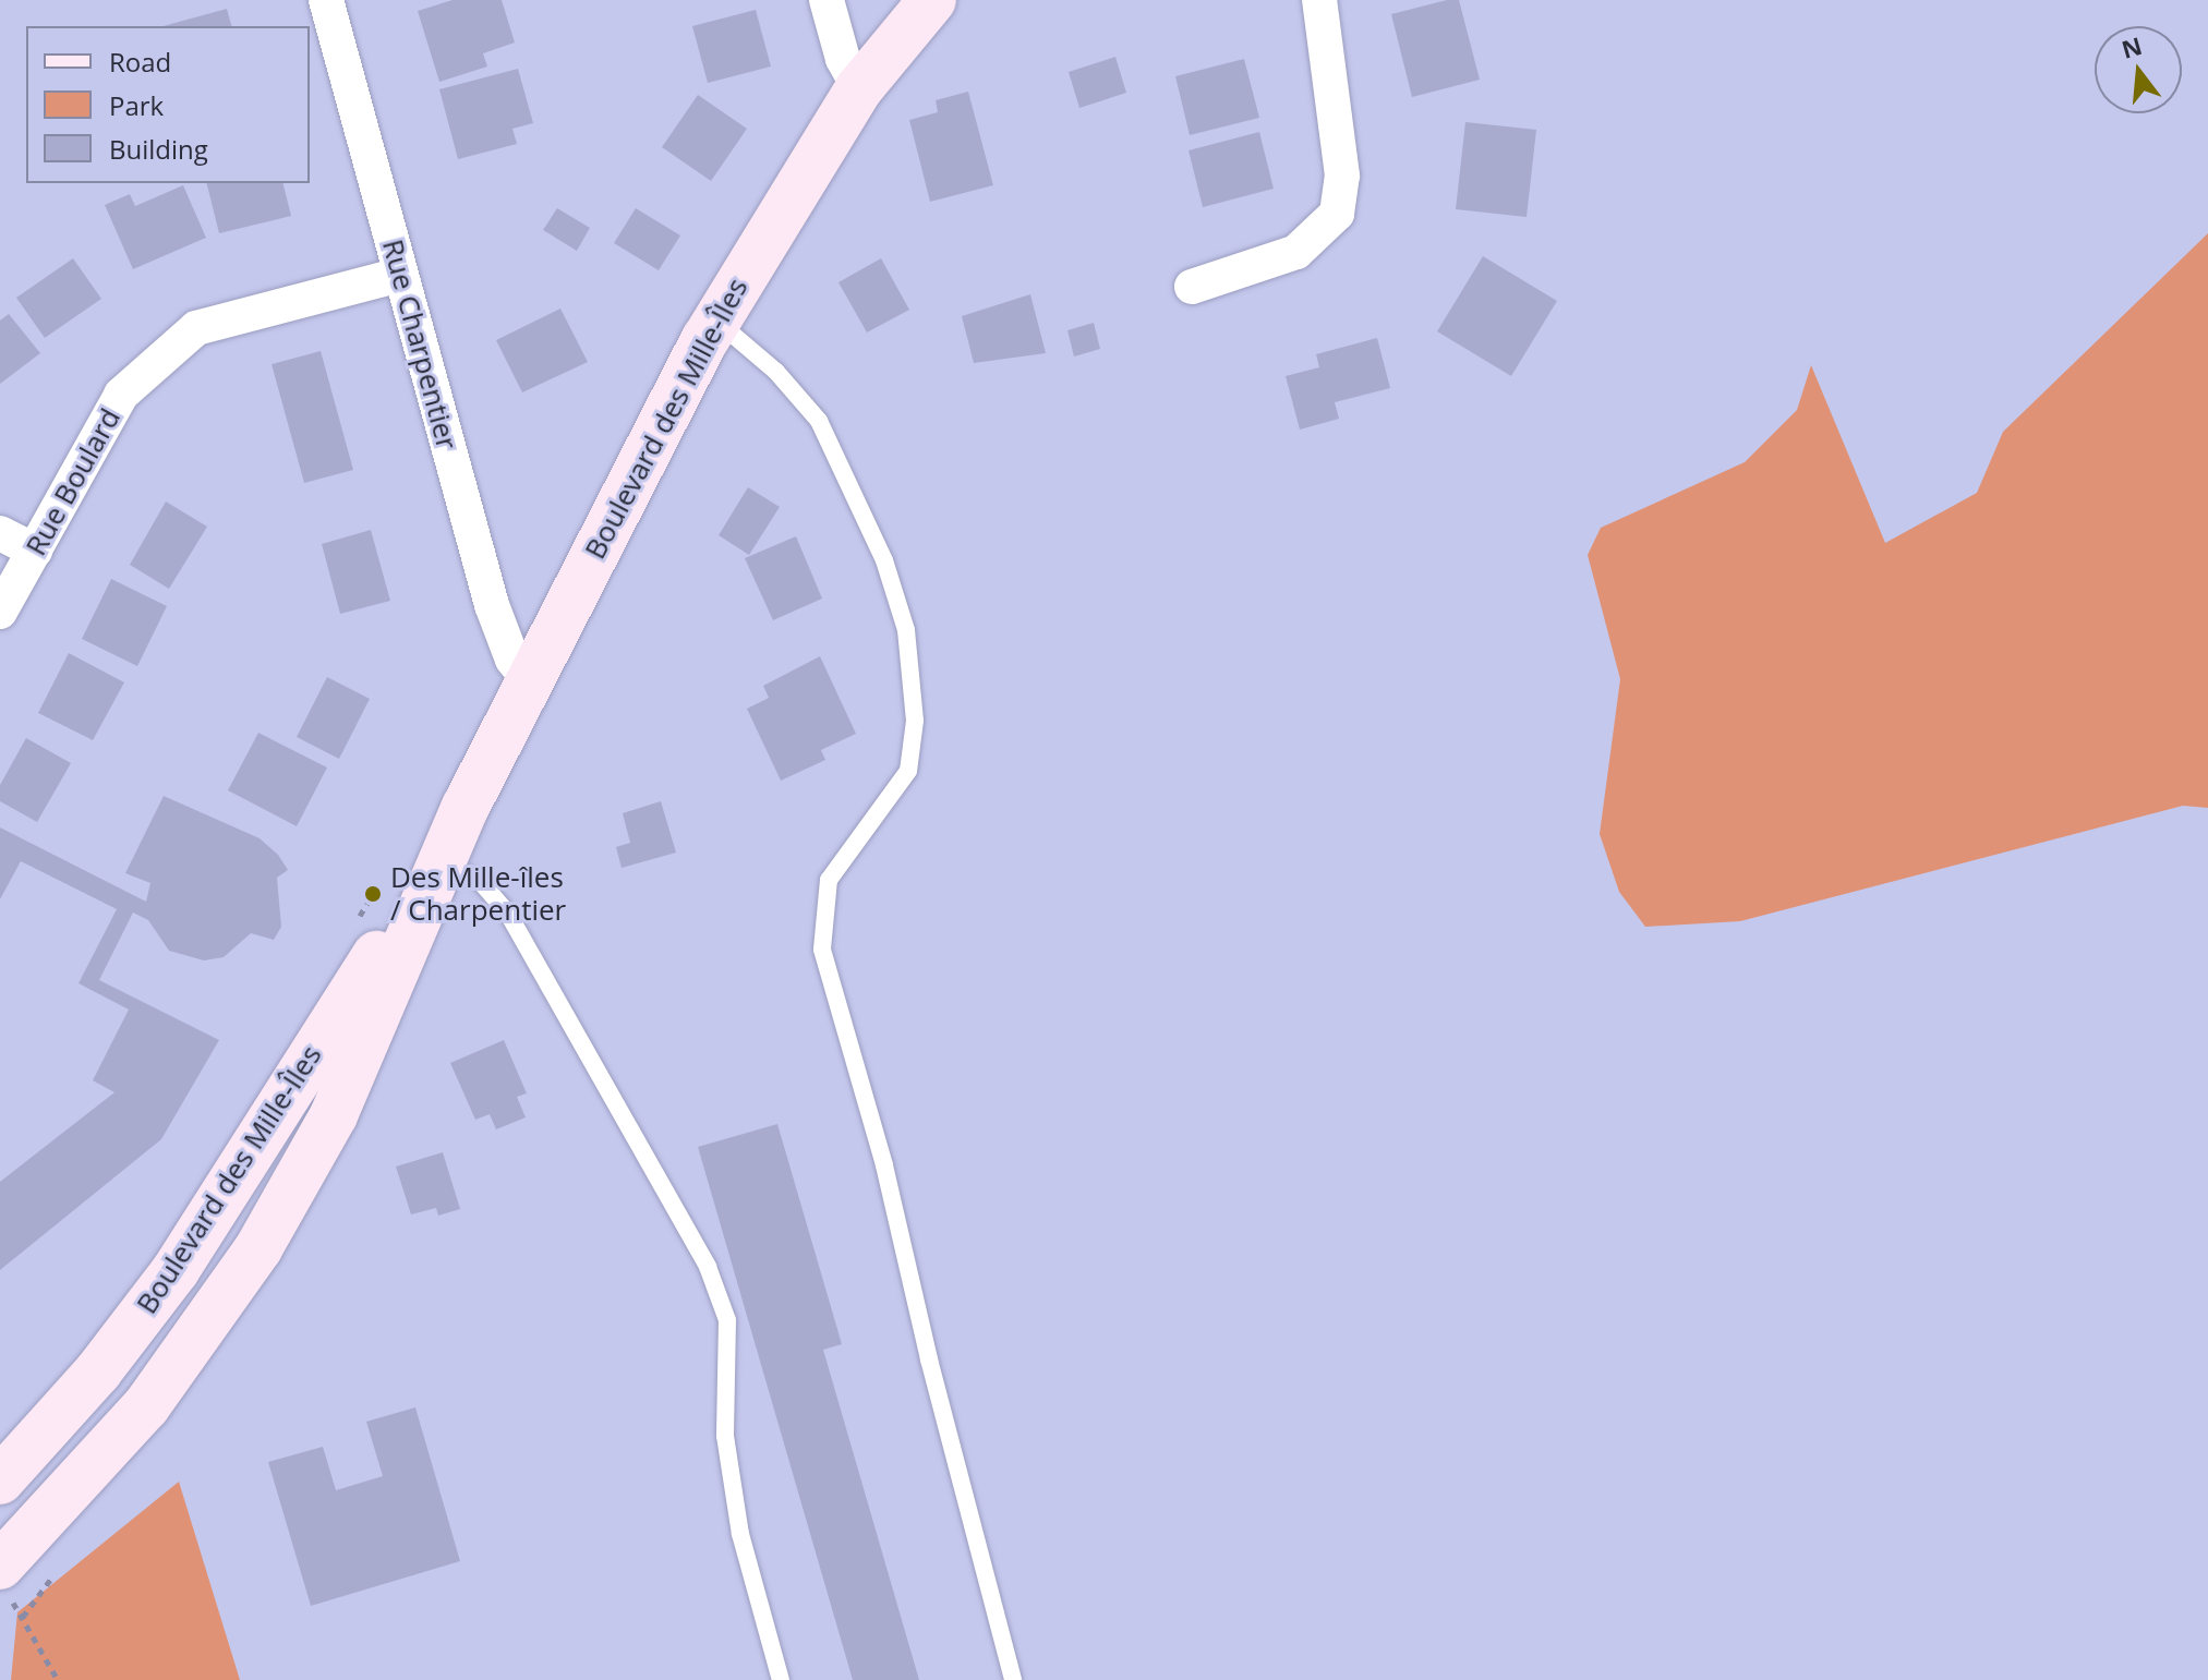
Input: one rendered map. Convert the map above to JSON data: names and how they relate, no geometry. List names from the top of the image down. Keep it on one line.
{"streets":{"street":["Rue Charpentier","Boulevard des Mille-Îles","Rue Boulard"]},"crossings":[["Rue Charpentier","Boulevard des Mille-Îles"],["Rue Charpentier","Rue Boulard"]],"places":["Des Mille-îles / Charpentier"],"legend":["Road","Park","Building"],"north":"top"}
